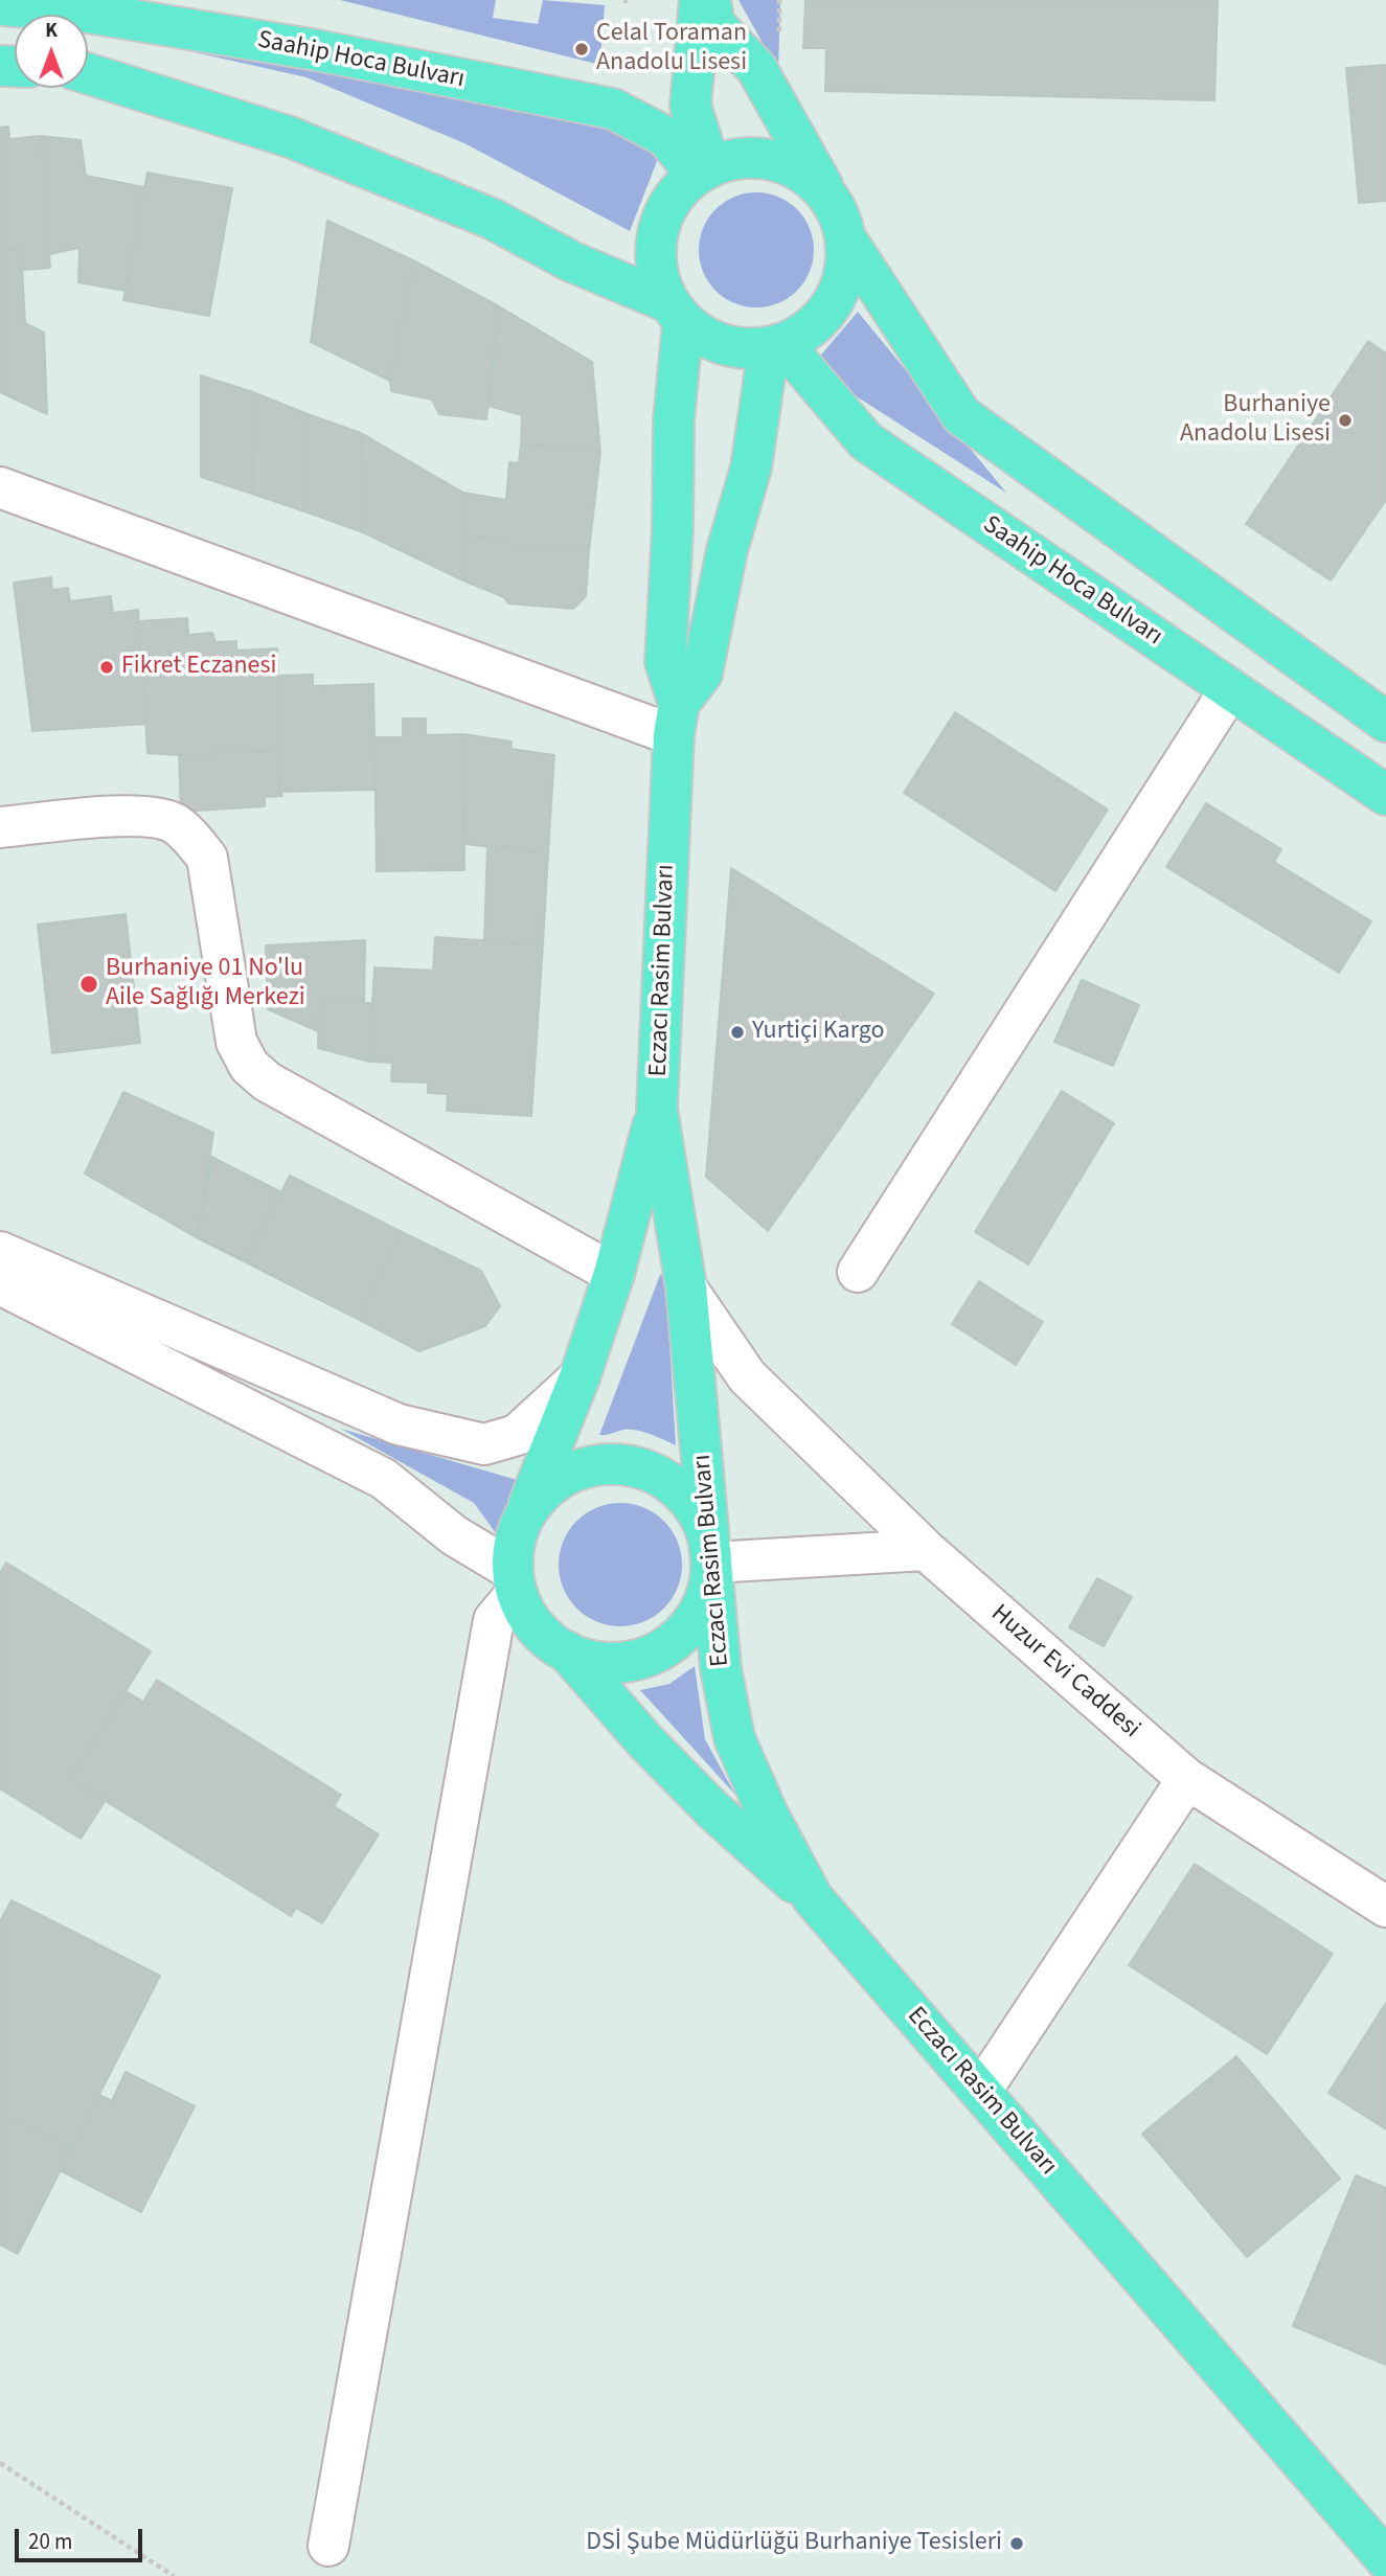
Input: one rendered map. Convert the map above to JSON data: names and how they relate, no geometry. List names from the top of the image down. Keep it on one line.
{"streets":{"main road":["Saahip Hoca Bulvarı","Eczacı Rasim Bulvarı"],"street":["Huzur Evi Caddesi"]},"crossings":[["Eczacı Rasim Bulvarı","Huzur Evi Caddesi"]],"places":["Celal Toraman Anadolu Lisesi","Burhaniye Anadolu Lisesi","Fikret Eczanesi","Burhaniye 01 No'lu Aile Sağlığı Merkezi","Yurtiçi Kargo","DSİ Şube Müdürlüğü Burhaniye Tesisleri"],"scale_bar":"20 m","north":"top"}
